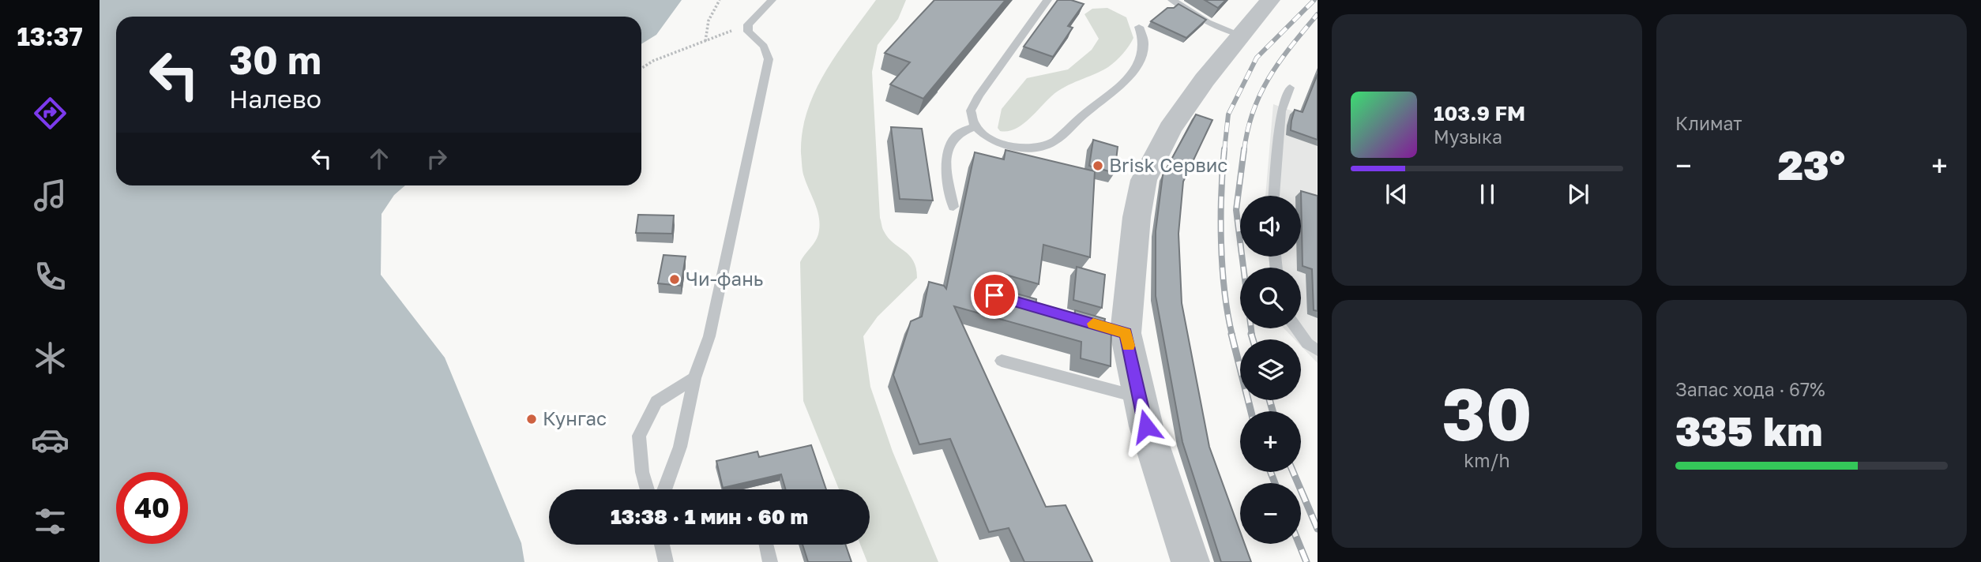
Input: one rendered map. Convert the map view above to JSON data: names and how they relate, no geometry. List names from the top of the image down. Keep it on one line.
{"places":["Brisk Сервис","Чи-фань","Кунгас"],"page":{"tabs":"13:37","tile":["Климат",["30","km/h"],["Запас хода · 67%","335 km"]],"turn":["30 m","Налево"],"song":["103.9 FM","Музыка"],"heat":["−","23°","+"],"map_buttons":["+","−"],"limit":"40","trip":"13:38 · 1 мин · 60 m"}}
